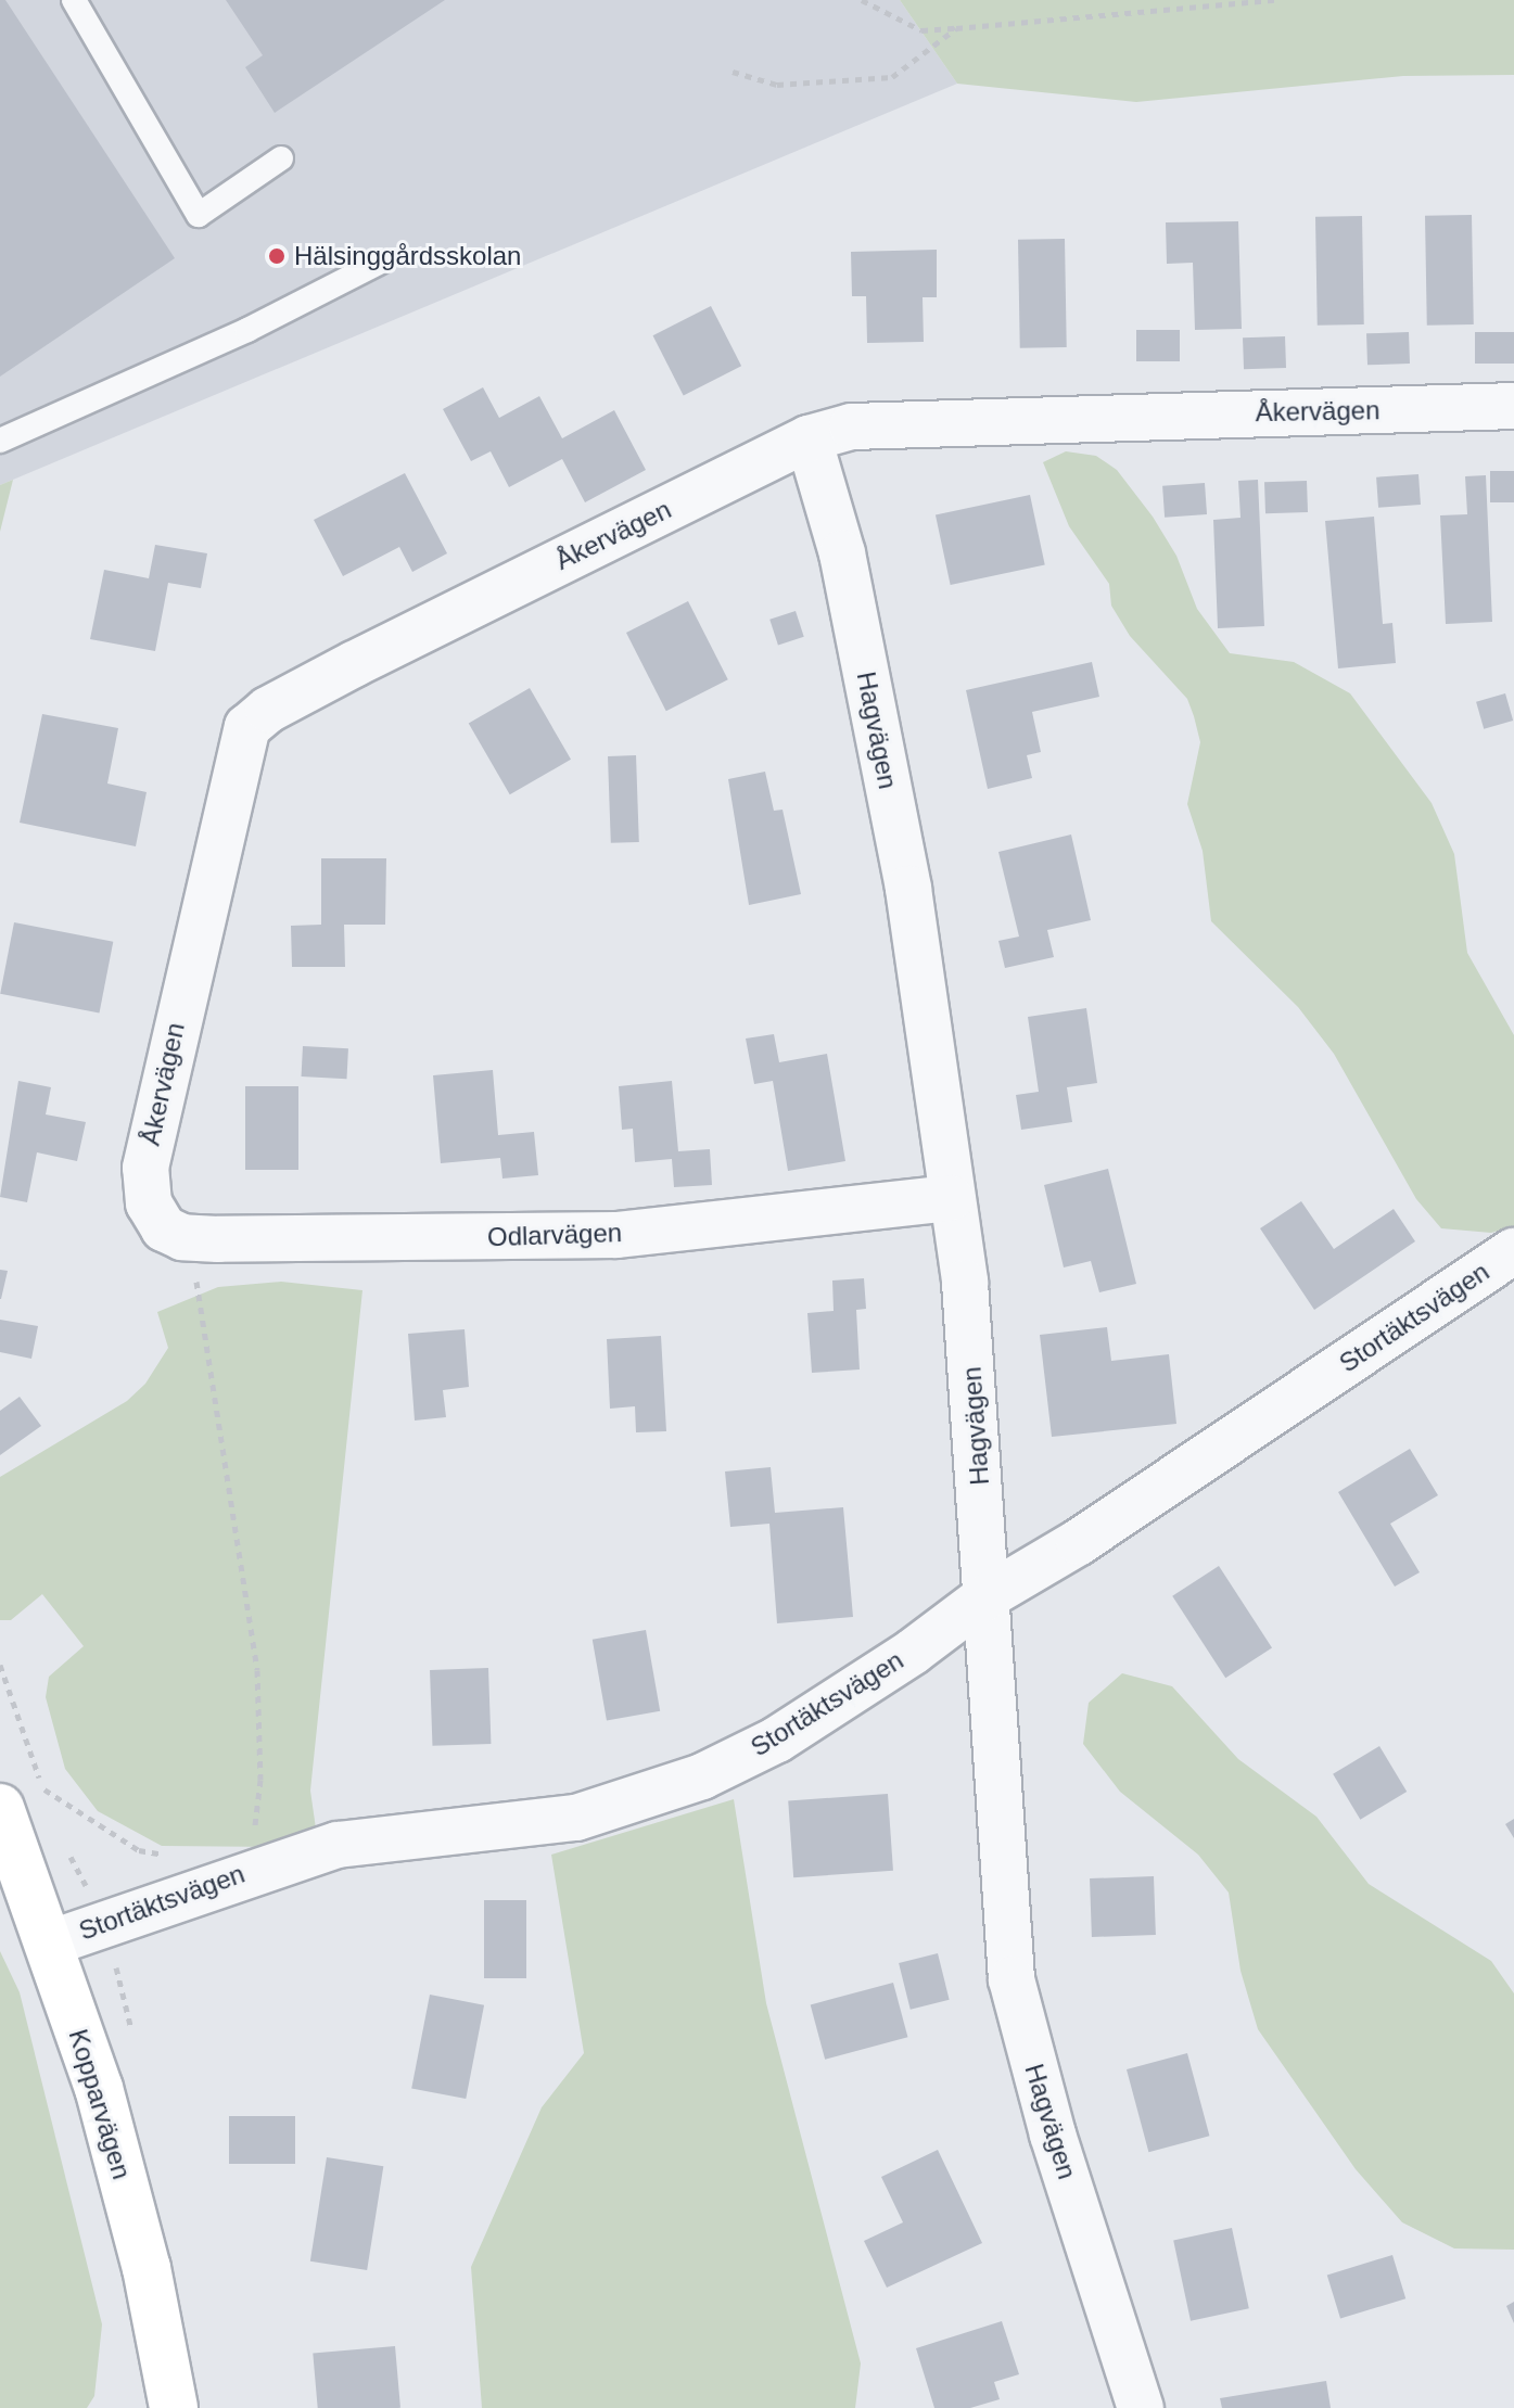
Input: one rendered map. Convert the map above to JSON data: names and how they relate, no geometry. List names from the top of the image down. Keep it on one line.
{"streets":{"street":["Åkervägen","Hagvägen","Odlarvägen","Stortäktsvägen","Kopparvägen"]},"crossings":[["Åkervägen","Hagvägen"],["Åkervägen","Odlarvägen"],["Hagvägen","Odlarvägen"],["Hagvägen","Stortäktsvägen"],["Stortäktsvägen","Kopparvägen"]],"places":["Hälsinggårdsskolan"]}
